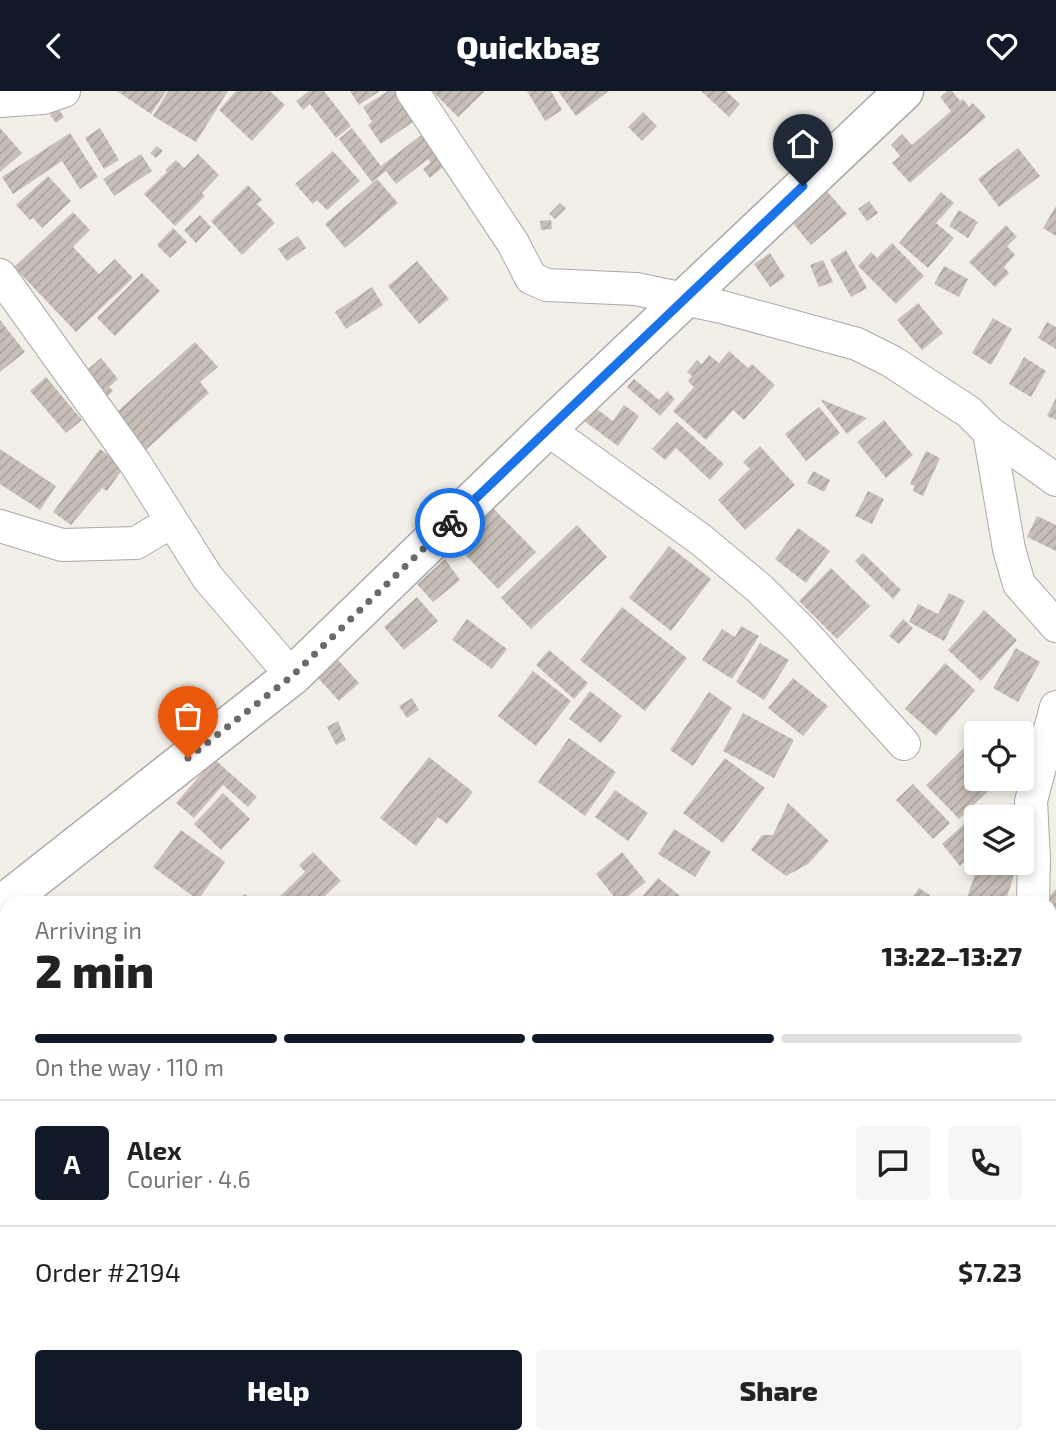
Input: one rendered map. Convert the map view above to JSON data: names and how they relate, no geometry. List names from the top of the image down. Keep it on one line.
{"page":{"header":"Quickbag","heading":["2 min","Arriving in","13:22–13:27"],"panel":["Alex","Courier · 4.6","Order #2194","$7.23"],"bar":"On the way · 110 m","round":"A","buttons":["Help","Share"]}}
